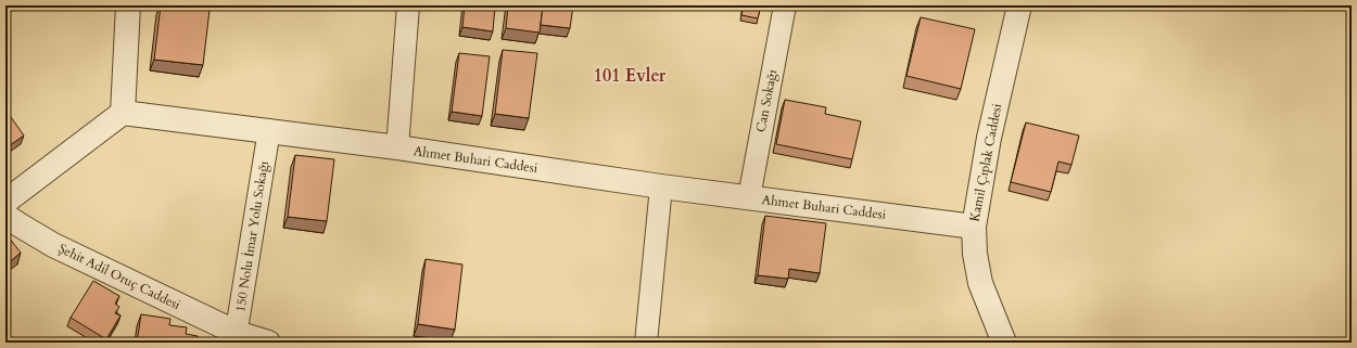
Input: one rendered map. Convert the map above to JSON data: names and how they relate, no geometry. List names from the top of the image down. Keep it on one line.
{"streets":{"street":["Can Sokağı","Ahmet Buhari Caddesi","Kamil Çıplak Caddesi","150 Nolu İmar Yolu Sokağı","Şehit Adil Oruç Caddesi"]},"crossings":[["Can Sokağı","Ahmet Buhari Caddesi"],["Ahmet Buhari Caddesi","Kamil Çıplak Caddesi"],["Ahmet Buhari Caddesi","150 Nolu İmar Yolu Sokağı"],["150 Nolu İmar Yolu Sokağı","Şehit Adil Oruç Caddesi"]],"districts":["101 Evler"]}
